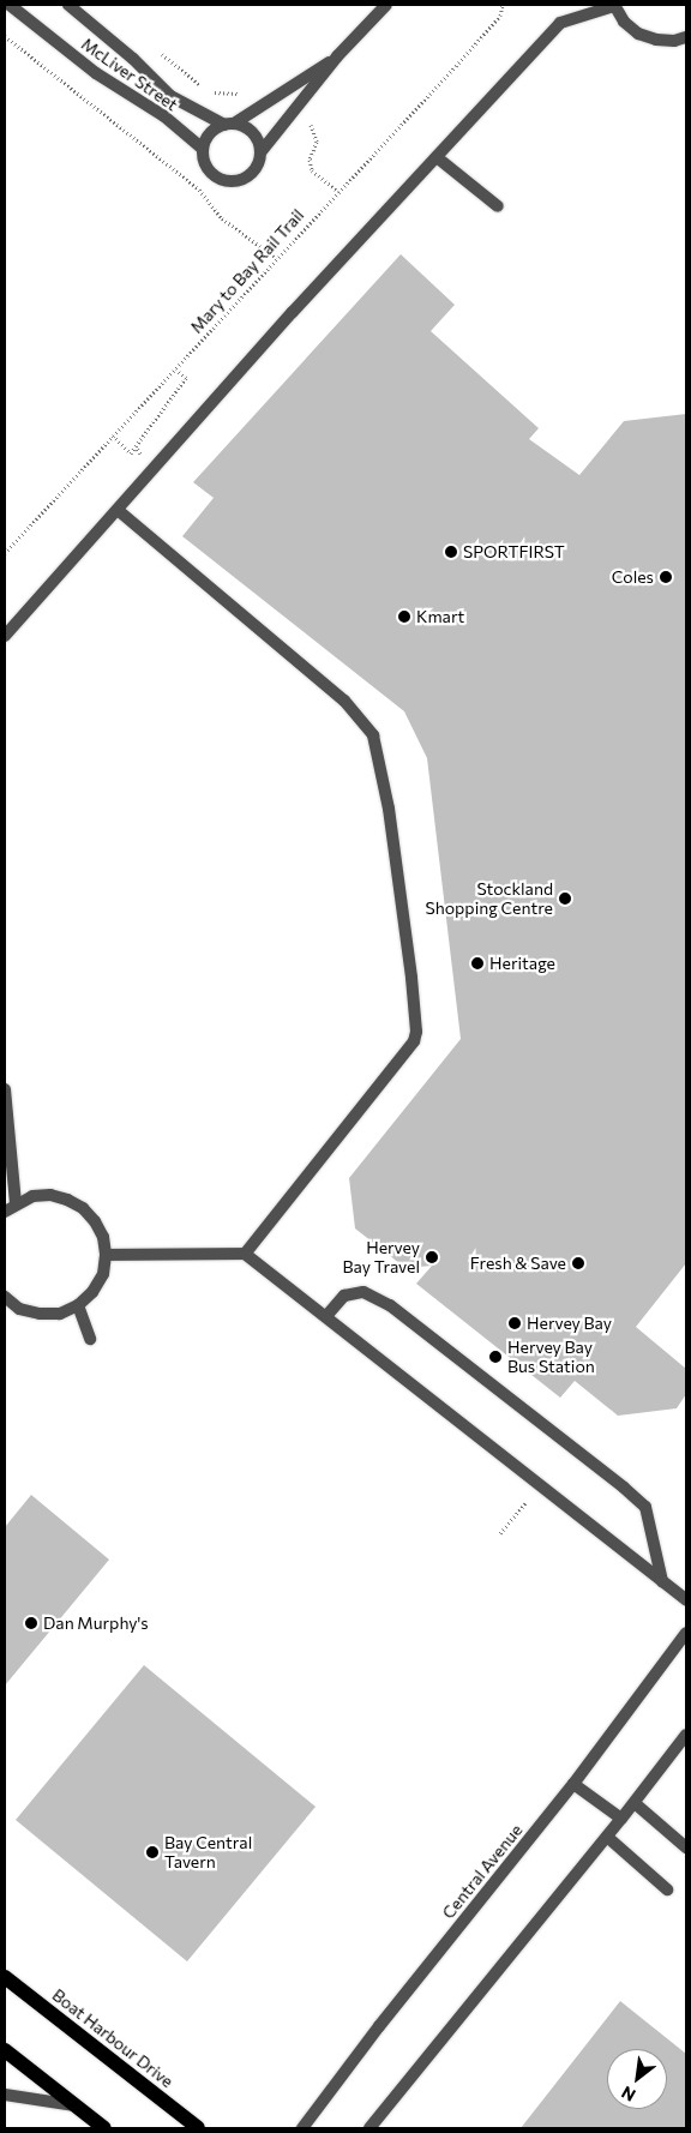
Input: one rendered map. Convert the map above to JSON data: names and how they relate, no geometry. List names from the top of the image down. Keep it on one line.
{"streets":{"main road":["Boat Harbour Drive"],"street":["McLiver Street","Central Avenue"],"path":["Mary to Bay Rail Trail"]},"places":["SPORTFIRST","Coles","Kmart","Stockland Shopping Centre","Heritage","Hervey Bay Travel","Fresh & Save","Hervey Bay","Hervey Bay Bus Station","Dan Murphy's","Bay Central Tavern"],"north":"bottom left"}
